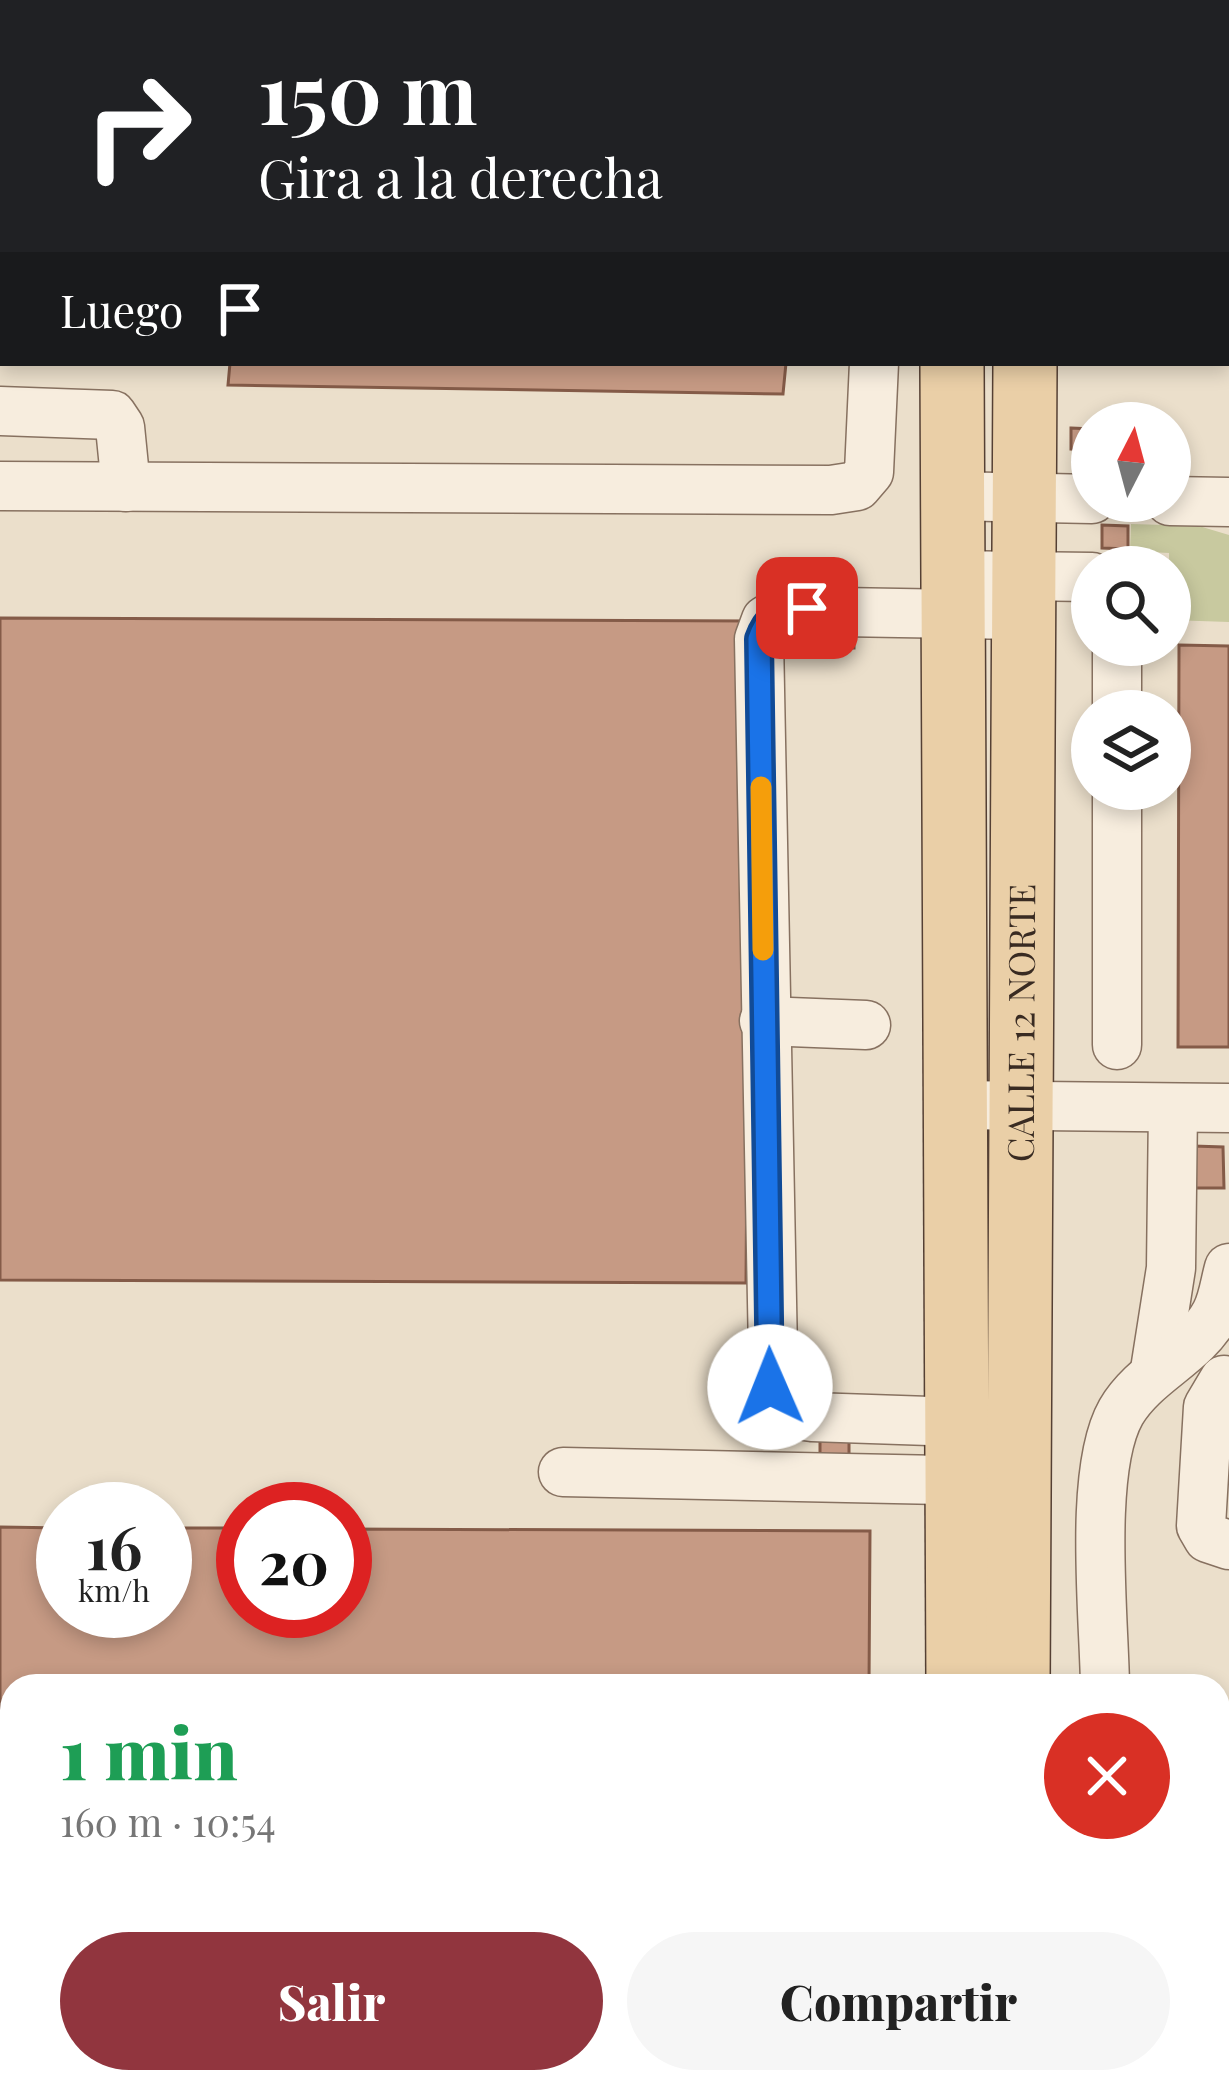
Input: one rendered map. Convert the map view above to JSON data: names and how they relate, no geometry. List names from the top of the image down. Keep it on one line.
{"streets":{"main road":["CALLE 12 NORTE"]},"north":"top","page":{"turn":["150 m","Gira a la derecha"],"then":"Luego","speed":"16 km/h","limit":"20","heading":["1 min","160 m · 10:54"],"buttons":["Salir","Compartir"]}}
